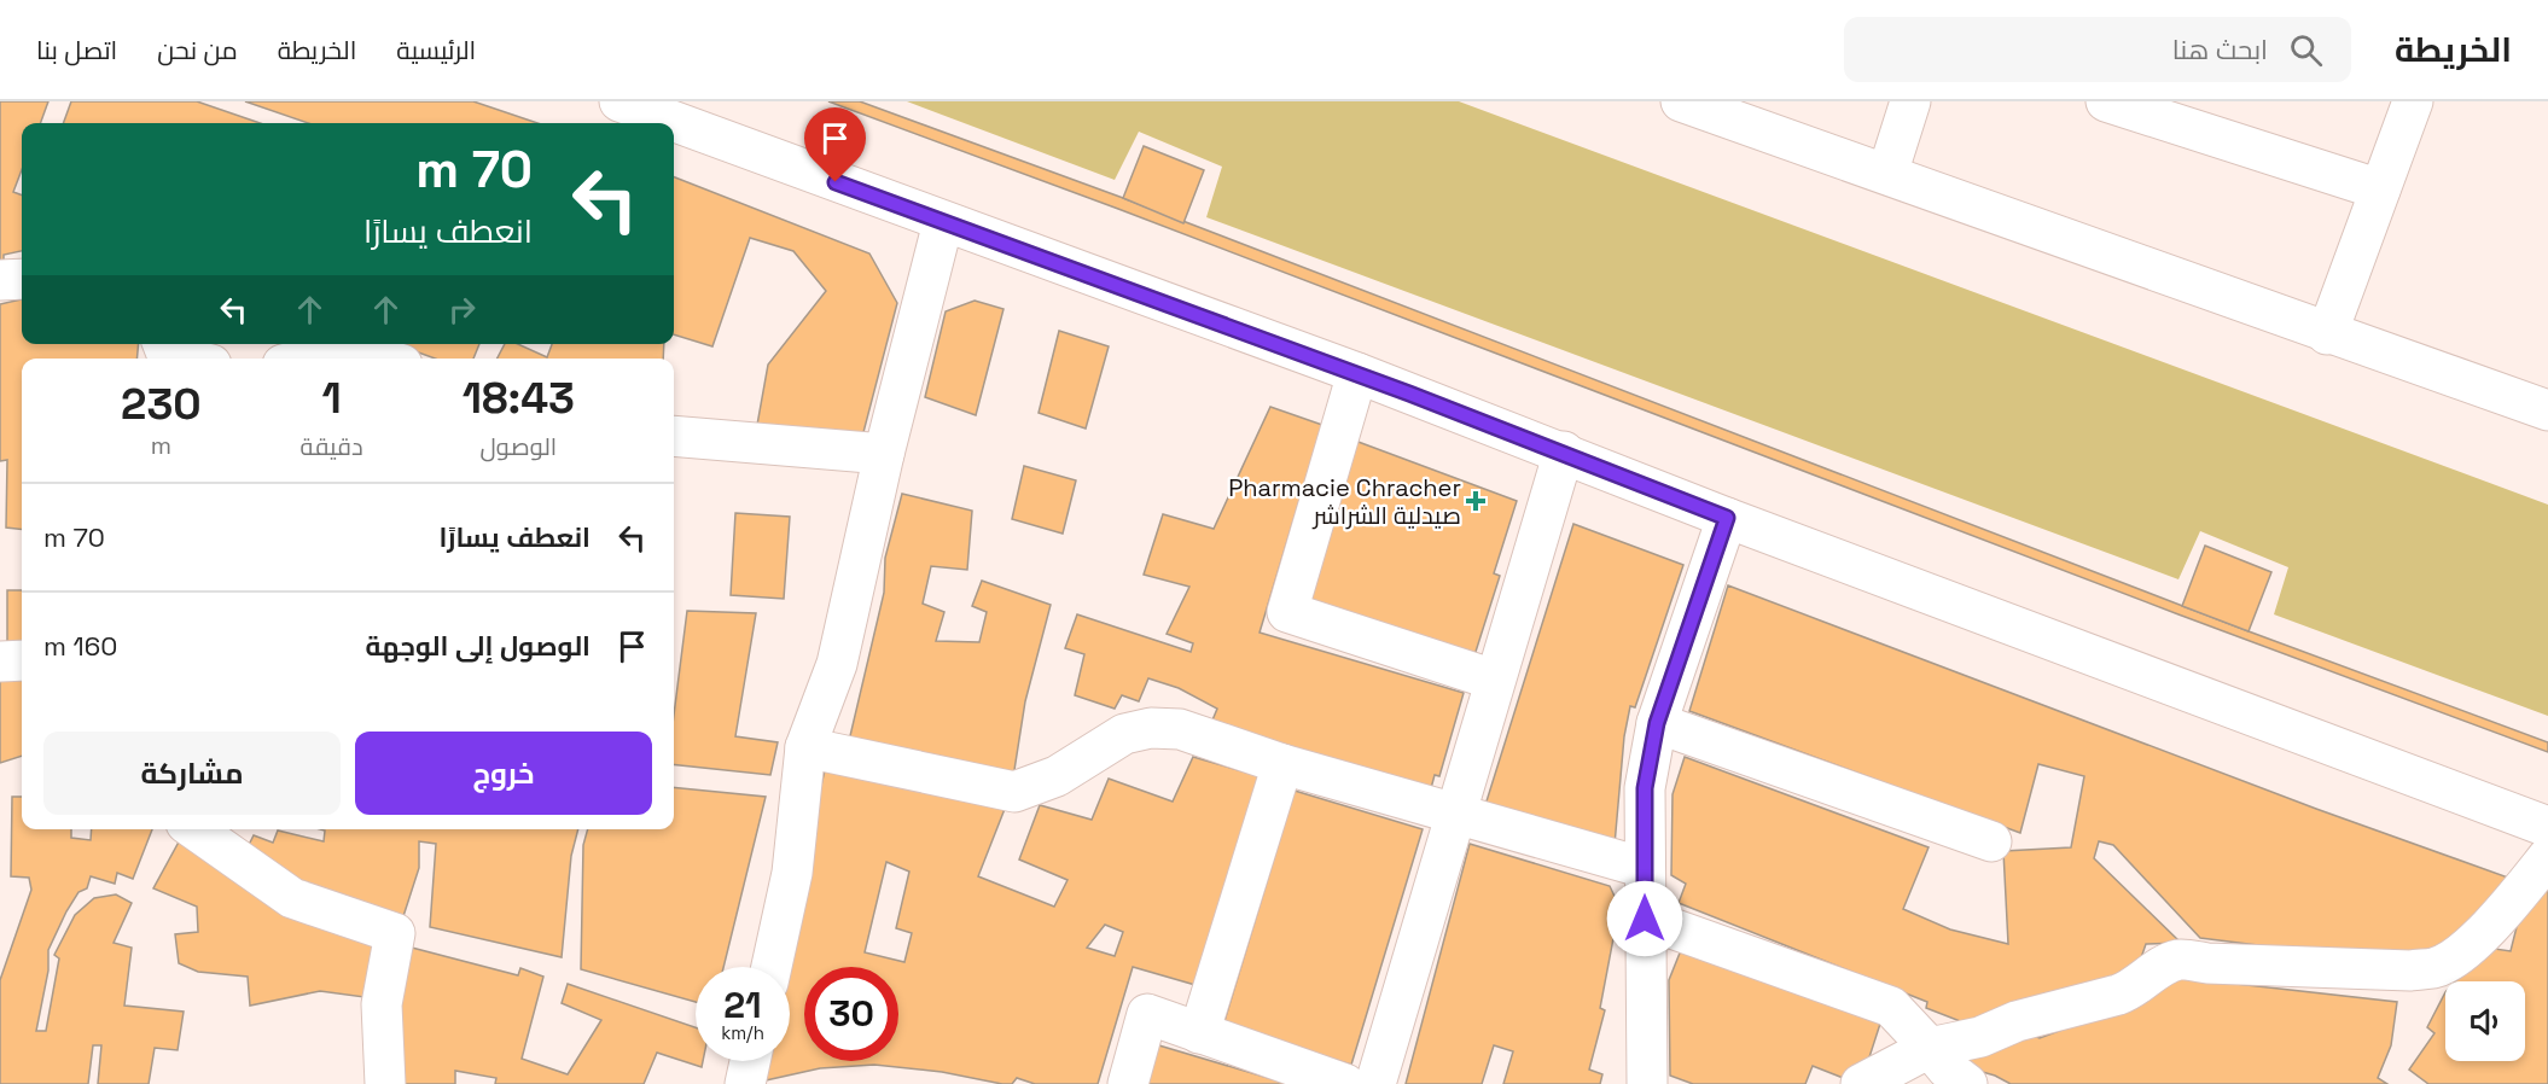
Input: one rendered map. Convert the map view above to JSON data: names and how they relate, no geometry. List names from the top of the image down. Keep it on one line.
{"places":{"health":["Pharmacie Chracher صيدلية الشراشر"]},"page":{"header":"الخريطة","search":"ابحث هنا","nav":["الرئيسية","الخريطة","من نحن","اتصل بنا"],"turn":["70 m","انعطف يسارًا"],"eta":["18:43","الوصول","1","دقيقة","230","m"],"list":[{"name":"انعطف يسارًا","value":"70 m"},{"name":"الوصول إلى الوجهة","value":"160 m"}],"buttons":["خروج","مشاركة"],"speed":"21 km/h","limit":"30"}}
